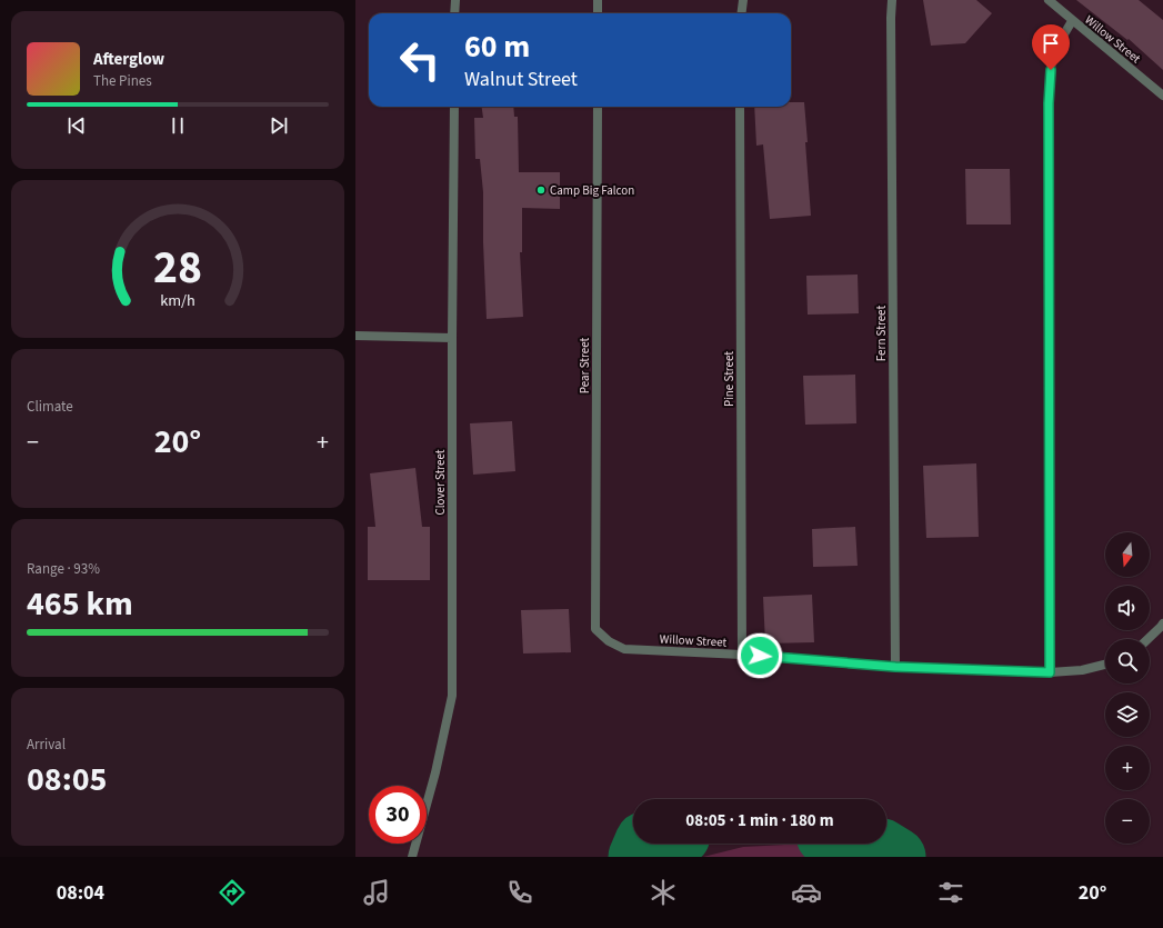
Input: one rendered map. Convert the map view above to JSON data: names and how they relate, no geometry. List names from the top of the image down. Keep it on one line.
{"streets":{"street":["Willow Street","Fern Street","Pear Street","Pine Street","Clover Street"]},"crossings":[["Willow Street","Fern Street"],["Willow Street","Pear Street"],["Willow Street","Pine Street"]],"places":["Camp Big Falcon"],"north":"bottom","page":{"turn":["60 m","Walnut Street"],"song":["Afterglow","The Pines"],"tile":["Climate",["Range · 93%","465 km"],["Arrival","08:05"]],"heat":["−","20°","+"],"map_buttons":["+","−"],"limit":"30","trip":"08:05 · 1 min · 180 m","tabs":["08:04","20°"],"gauge":["28","km/h"]}}
